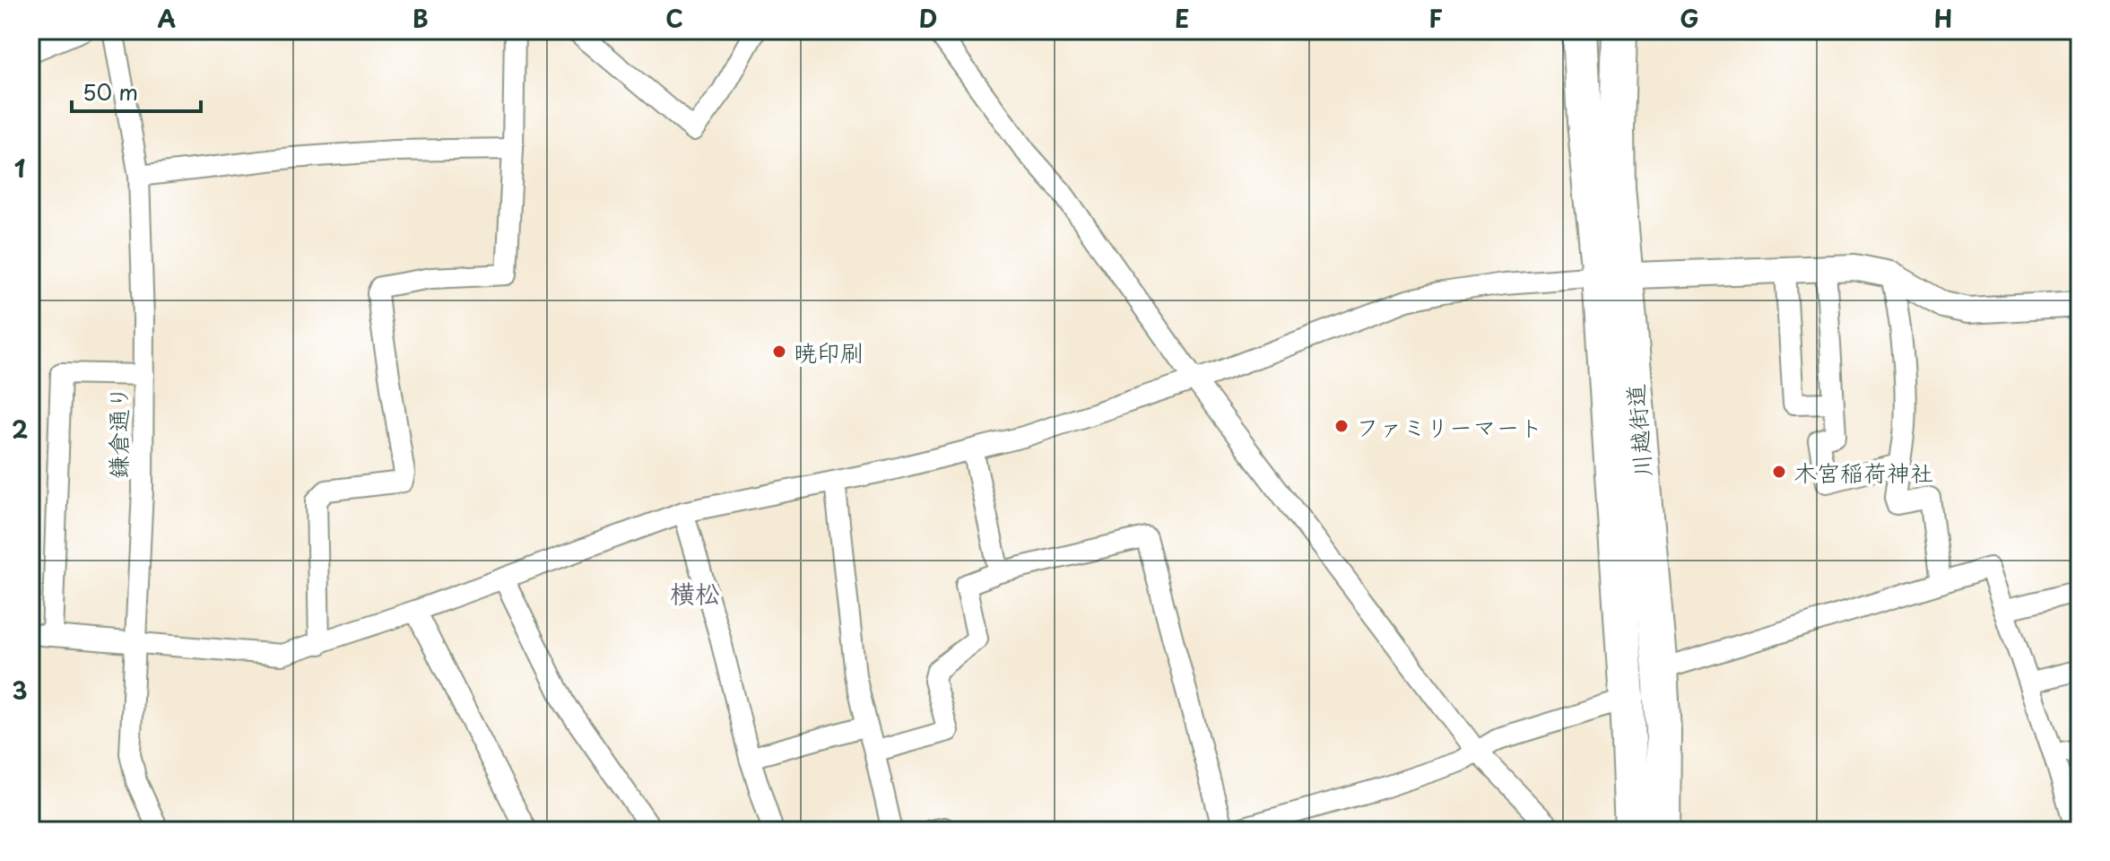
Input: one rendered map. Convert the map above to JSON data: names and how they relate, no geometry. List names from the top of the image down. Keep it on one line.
{"streets":{"highway":["川越街道"],"street":["鎌倉通り"]},"districts":["横松"],"places":["暁印刷","ファミリーマート","木宮稲荷神社"],"scale_bar":"50 m","grid":{"columns":["A","B","C","D","E","F","G","H"],"rows":["1","2","3"]}}
